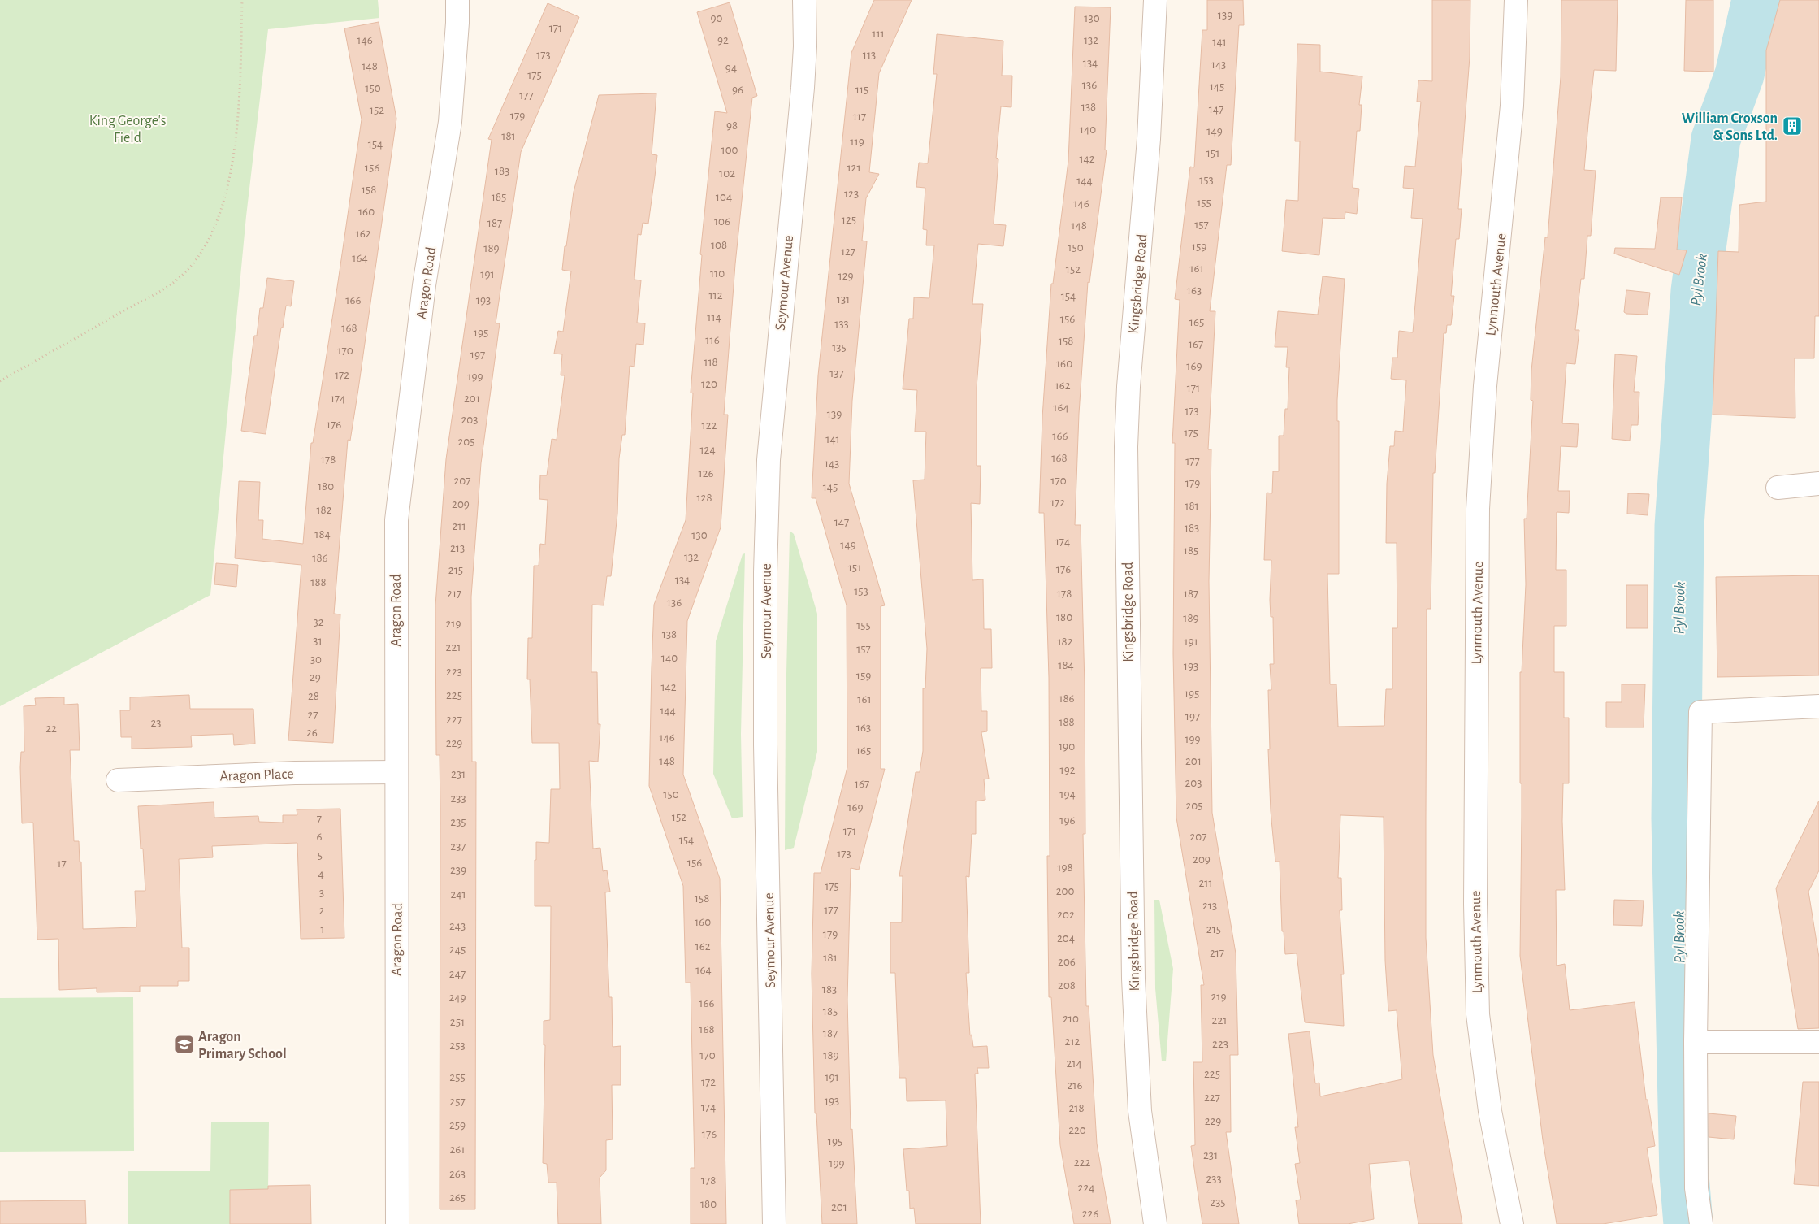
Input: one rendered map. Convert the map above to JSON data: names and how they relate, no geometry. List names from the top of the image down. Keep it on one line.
{"streets":{"street":["Aragon Road","Seymour Avenue","Kingsbridge Road","Lynmouth Avenue","Aragon Place"]},"crossings":[["Aragon Road","Aragon Place"]],"water":["Pyl Brook"],"parks":["King George's Field"],"places":{"building":["William Croxson & Sons Ltd."],"school or university":["Aragon Primary School"]},"house_numbers":["139","90","130","171","111","146","92","132","141","173","113","134","143","148","94","175","136","145","150","96","115","177","138","147","152","179","117","98","140","149","181","119","154","100","151","142","156","121","183","102","153","144","158","123","185","104","155","146","160","125","106","187","157","148","162","108","159","150","189","127","164","161","152","110","191","129","163","112","154","131","166","193","114","156","165","133","168","195","116","158","167","135","170","197","118","160","169","137","172","199","120","162","171","174","201","164","173","139","203","176","122","175","166","141","205","124","168","178","177","143","126","207","170","179","180","145","128","172","209","181","182","147","211","183","184","130","174","149","213","185","132","186","151","176","215","134","188","153","217","178","187","136","180","189","32","219","155","138","31","182","191","221","157","140","30","184","193","223","159","29","142","195","225","28","186","161","144","27","197","227","188","23","163","22","26","146","199","229","190","165","148","201","192","231","203","167","150","194","233","205","169","152","7","196","235","171","6","207","154","237","173","5","209","156","17","198","239","4","211","175","200","3","241","158","213","177","2","202","160","243","1","215","179","204","162","245","217","181","206","164","247","208","183","219","249","166","185","210","221","251","168","187","212","223","253","170","189","214","225","255","191","172","216","227","193","257","174","218","229","259","220","176","195","261","231","222","199","263","233","178","224","265","235","180","201","226"]}
